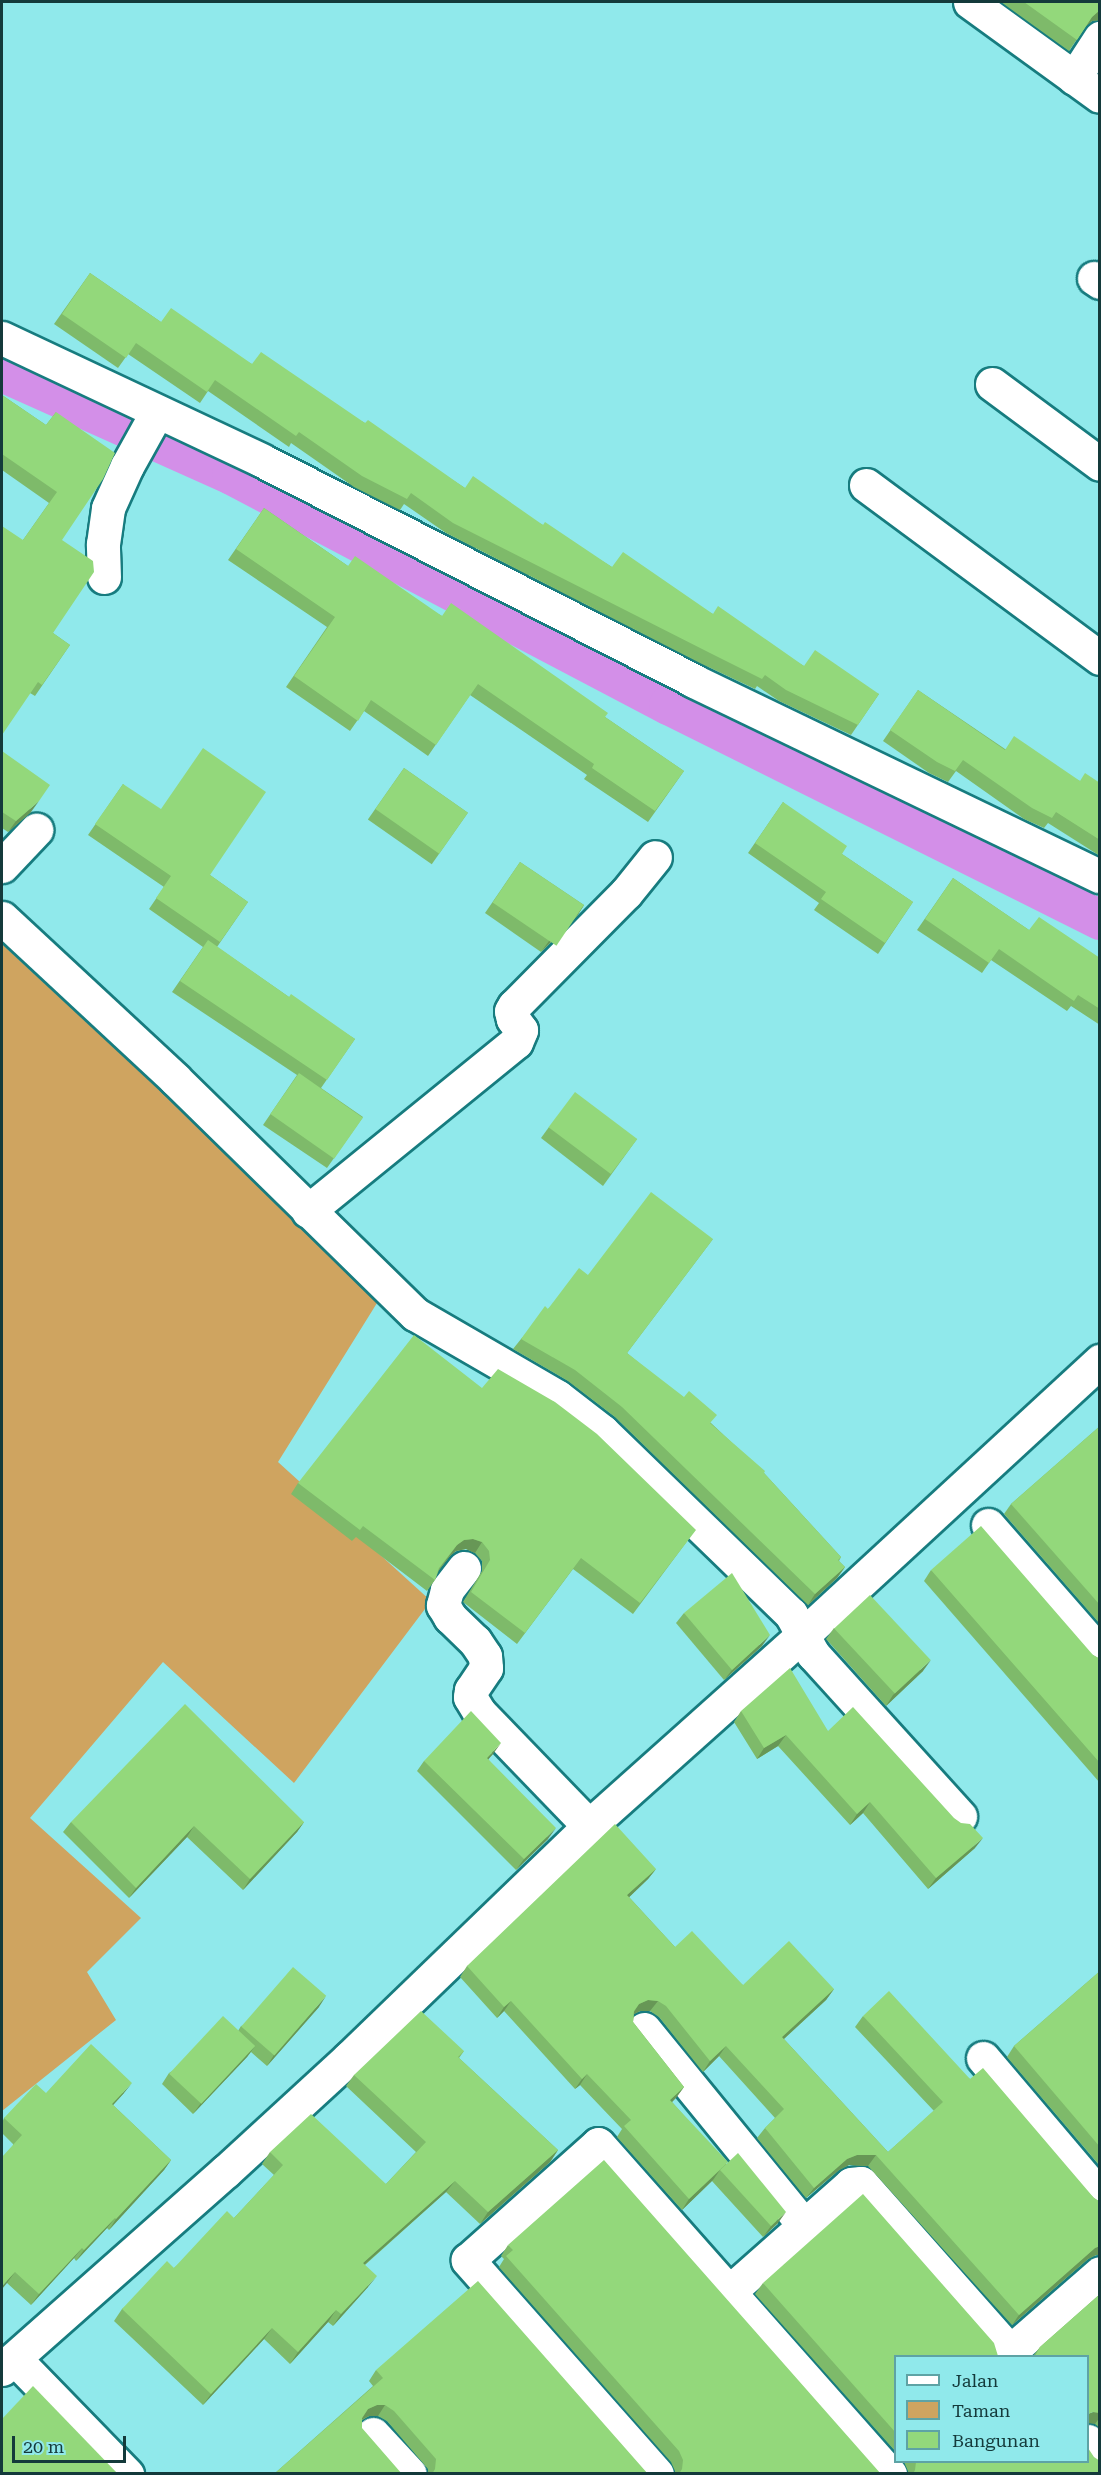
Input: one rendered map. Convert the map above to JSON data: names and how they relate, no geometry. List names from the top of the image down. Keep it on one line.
{"legend":["Jalan","Taman","Bangunan"],"scale_bar":"20 m"}
